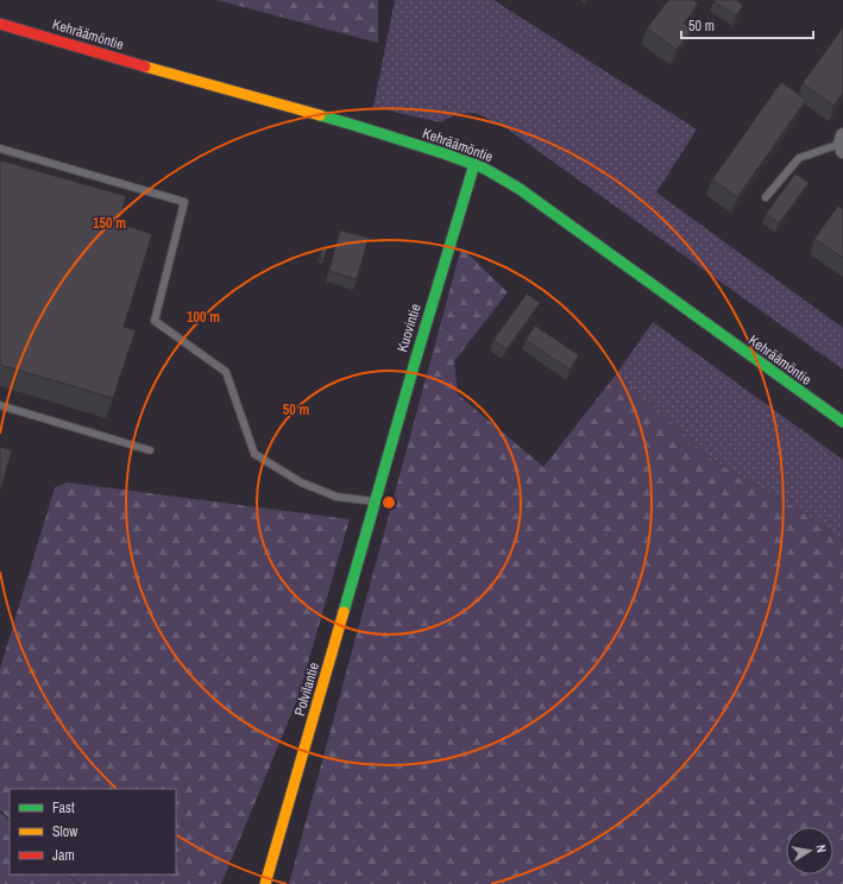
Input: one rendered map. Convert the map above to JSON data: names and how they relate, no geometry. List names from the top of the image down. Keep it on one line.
{"streets":{"street":["Kehräämöntie","Kuovintie","Polvilantie"]},"crossings":[["Kehräämöntie","Kuovintie"],["Kuovintie","Polvilantie"]],"legend":["Fast","Slow","Jam"],"scale_bar":"50 m","north":"right","rings":["150 m","100 m","50 m"]}
